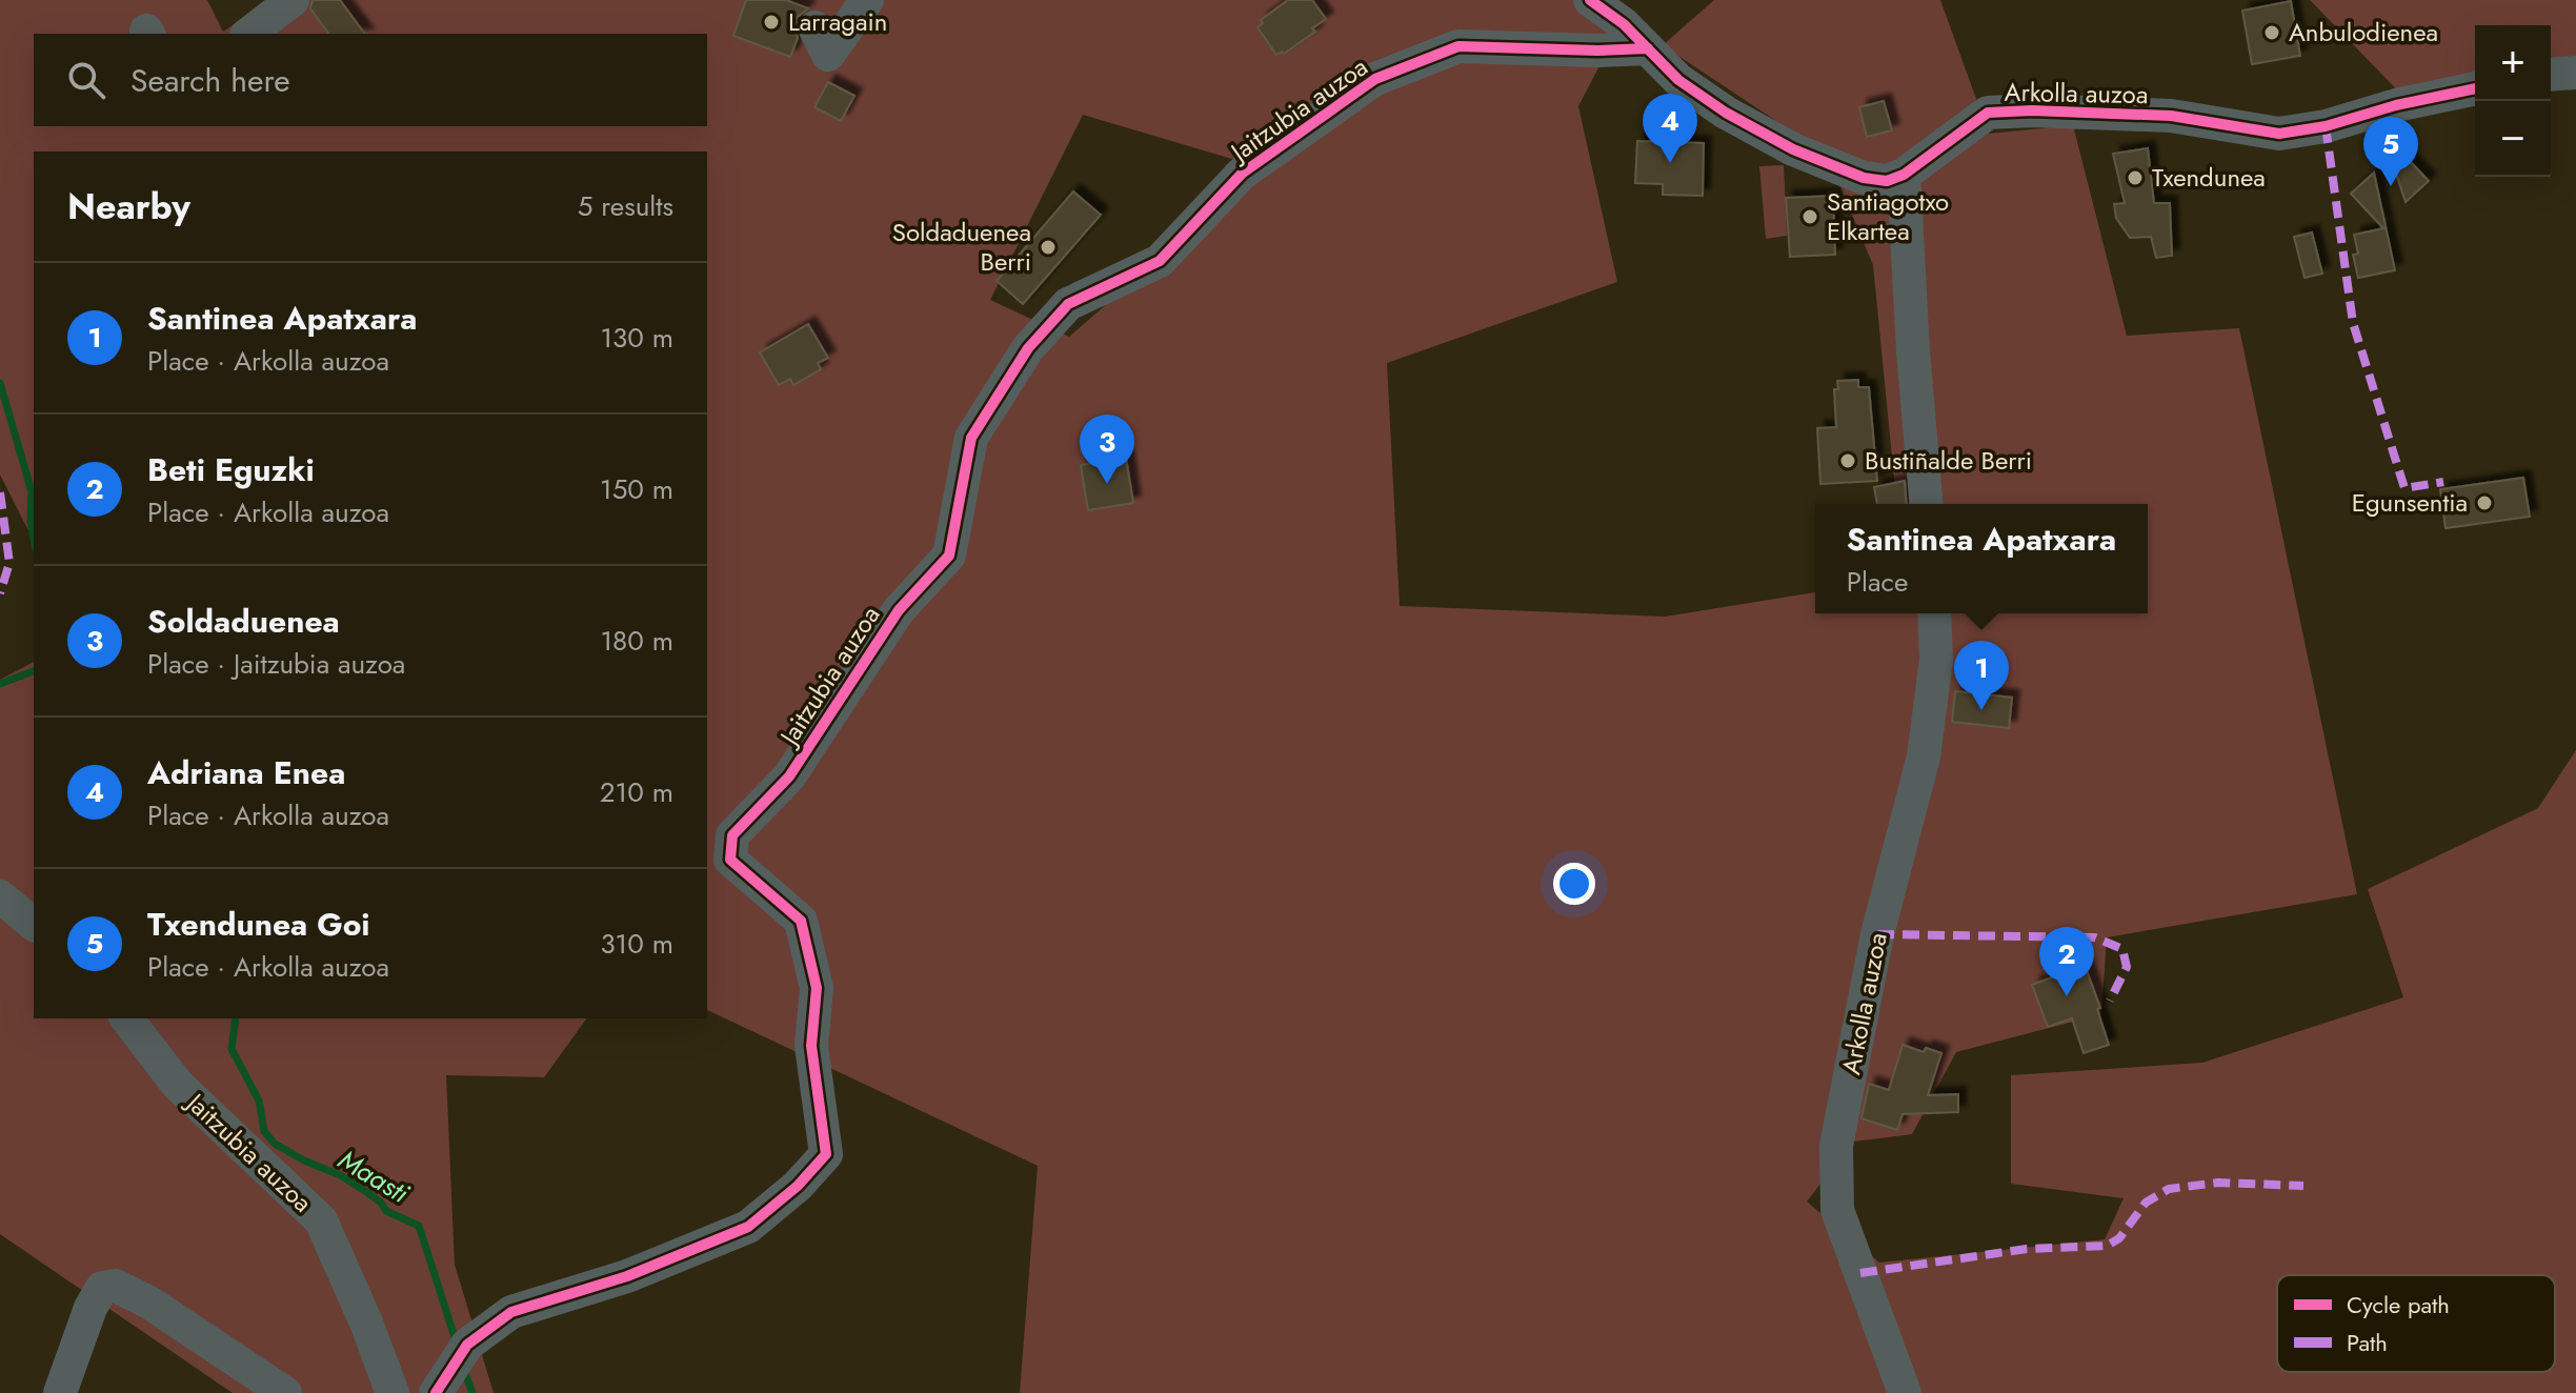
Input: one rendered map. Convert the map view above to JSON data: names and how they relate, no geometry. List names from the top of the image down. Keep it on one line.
{"streets":{"street":["Arkolla auzoa","Jaitzubia auzoa"]},"water":["Maasti"],"places":["Larragain","Anbulodienea","Txendunea","Santiagotxo Elkartea","Soldaduenea Berri","Bustiñalde Berri","Egunsentia"],"legend":["Cycle path","Path"],"page":{"map_buttons":["+","−"],"search":"Search here","pins":["4","5","3","1","2"],"heading":["Nearby","5 results"],"list":[{"mark":"1","name":"Santinea Apatxara","note":"Place · Arkolla auzoa","value":"130 m"},{"mark":"2","name":"Beti Eguzki","note":"Place · Arkolla auzoa","value":"150 m"},{"mark":"3","name":"Soldaduenea","note":"Place · Jaitzubia auzoa","value":"180 m"},{"mark":"4","name":"Adriana Enea","note":"Place · Arkolla auzoa","value":"210 m"},{"mark":"5","name":"Txendunea Goi","note":"Place · Arkolla auzoa","value":"310 m"}],"popup":["Santinea Apatxara","Place"]}}
